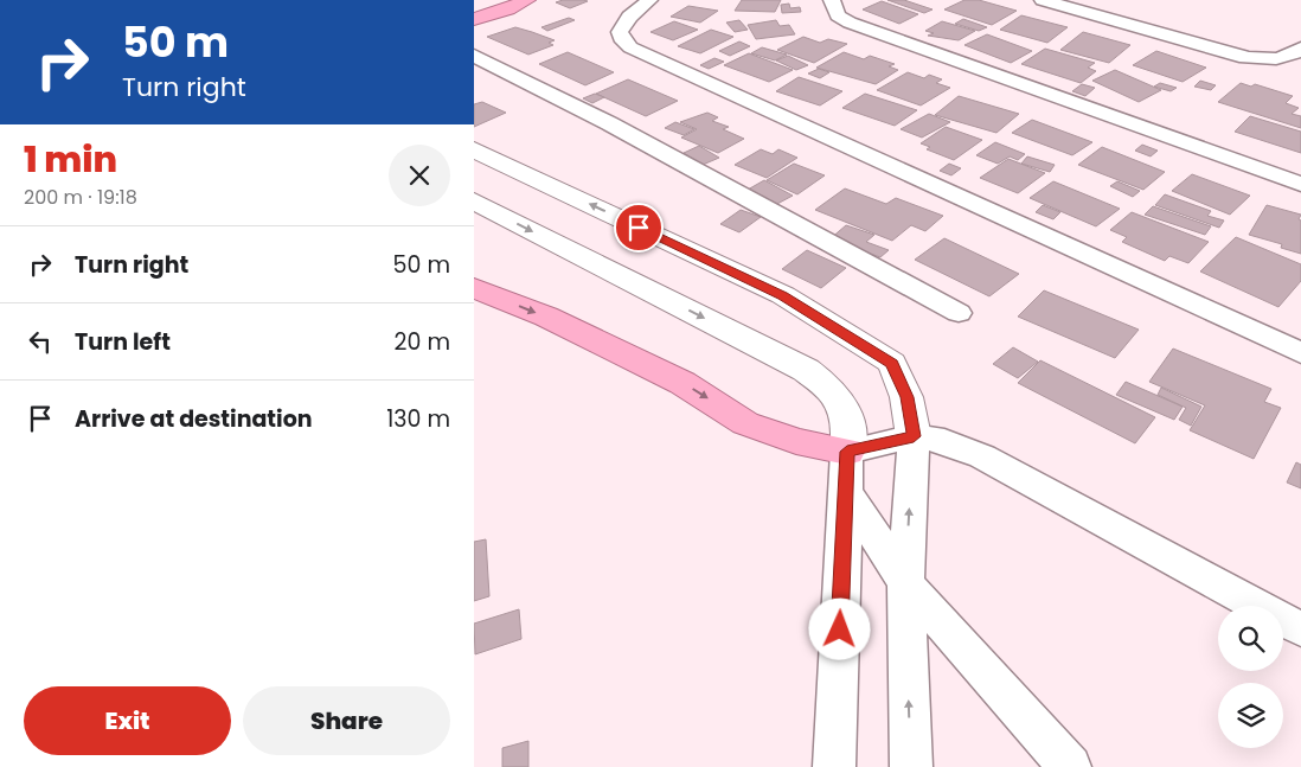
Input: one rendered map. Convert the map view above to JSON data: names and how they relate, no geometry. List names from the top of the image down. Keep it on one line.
{"page":{"turn":["50 m","Turn right"],"heading":["1 min","200 m · 19:18"],"list":[{"name":"Turn right","value":"50 m"},{"name":"Turn left","value":"20 m"},{"name":"Arrive at destination","value":"130 m"}],"buttons":["Exit","Share"]}}
